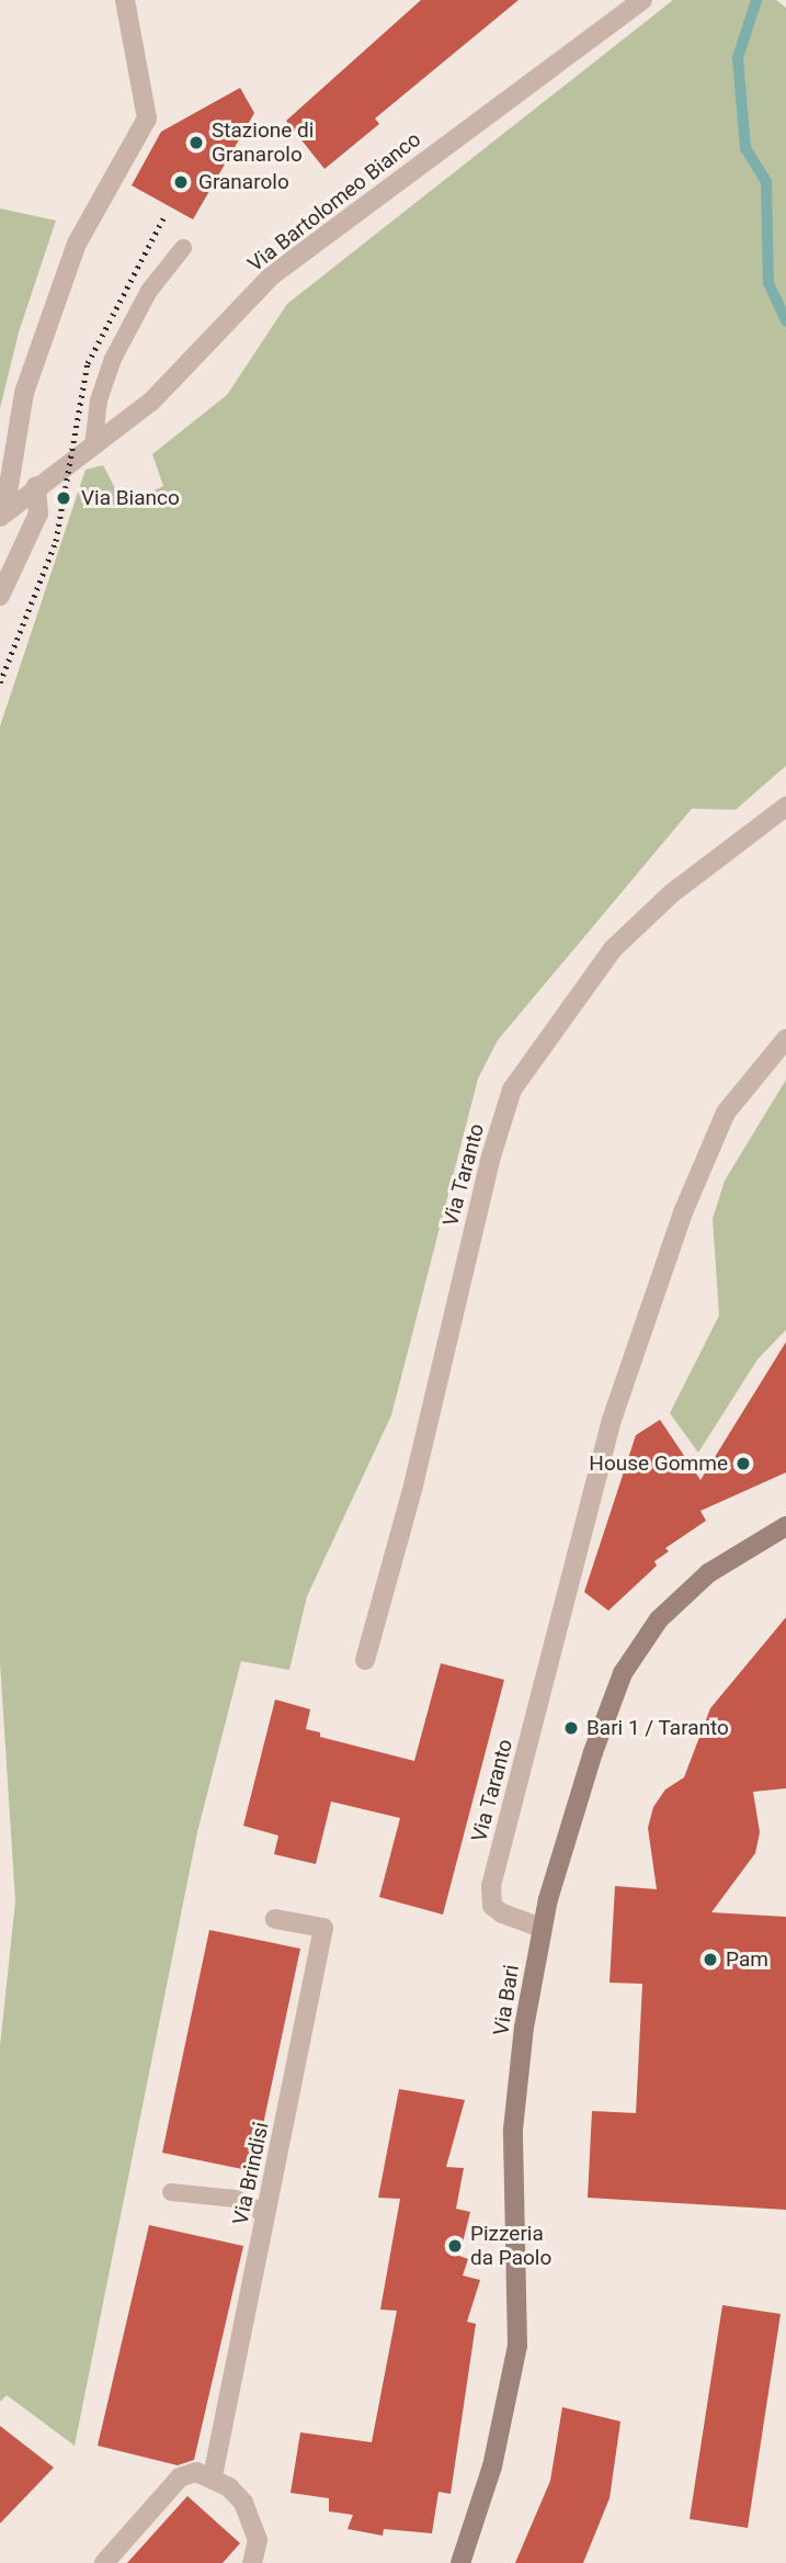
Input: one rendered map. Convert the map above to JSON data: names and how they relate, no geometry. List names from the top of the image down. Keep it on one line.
{"streets":{"street":["Via Bartolomeo Bianco","Via Taranto","Via Bari","Via Brindisi"]},"crossings":[["Via Taranto","Via Bari"]],"places":["Stazione di Granarolo","Granarolo","Via Bianco","House Gomme","Bari 1 / Taranto","Pam","Pizzeria da Paolo"]}
